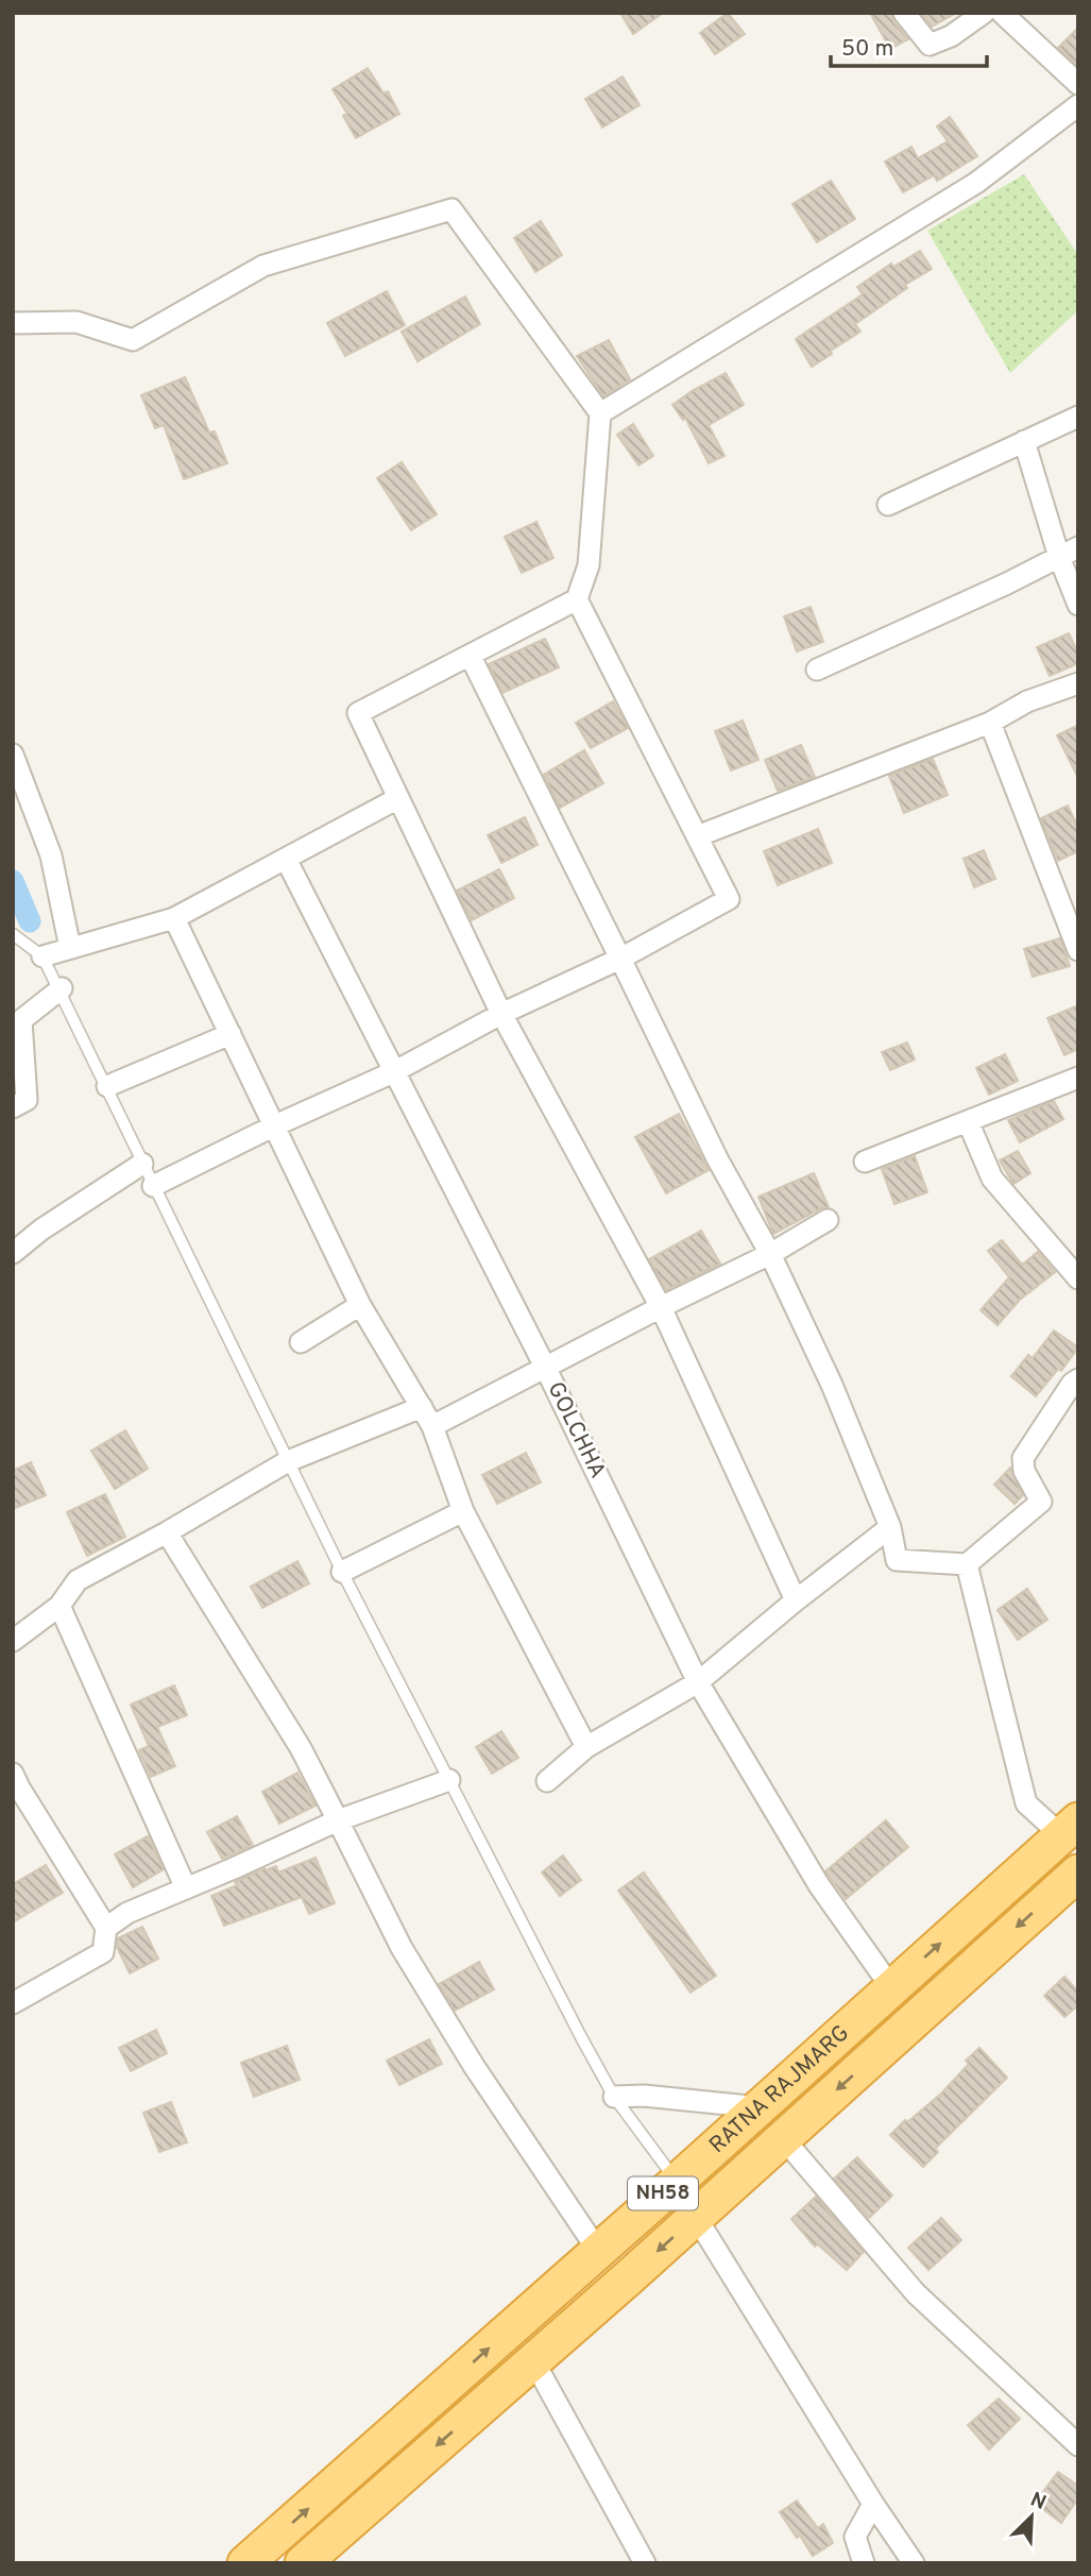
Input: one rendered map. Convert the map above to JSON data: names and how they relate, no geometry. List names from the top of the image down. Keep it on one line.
{"streets":{"highway":["RATNA RAJMARG","NH58"],"street":["GOLCHHA"]},"crossings":[["GOLCHHA","RATNA RAJMARG"]],"scale_bar":"50 m","north":"top right"}
